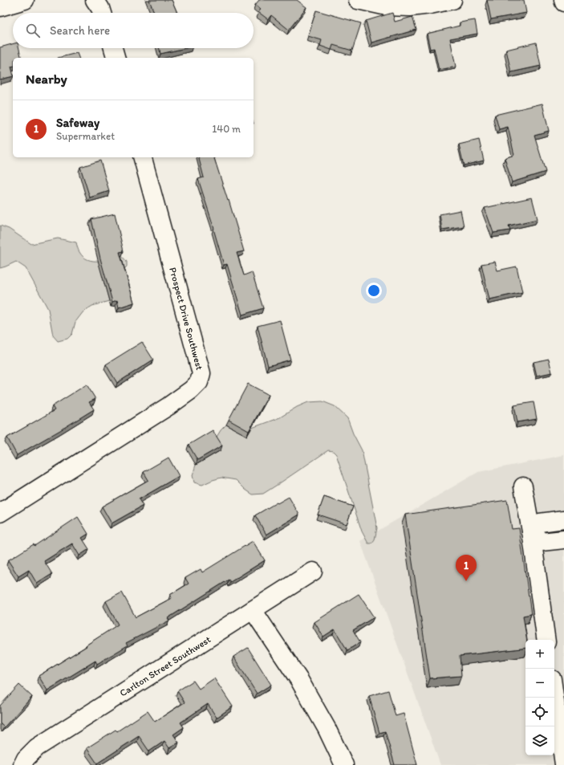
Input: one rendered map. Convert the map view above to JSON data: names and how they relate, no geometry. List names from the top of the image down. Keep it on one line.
{"streets":{"street":["Prospect Drive Southwest","Carlton Street Southwest"]},"page":{"search":"Search here","heading":"Nearby","list":[{"mark":"1","name":"Safeway","note":"Supermarket","value":"140 m"}],"pins":"1","map_buttons":["+","−"]}}
